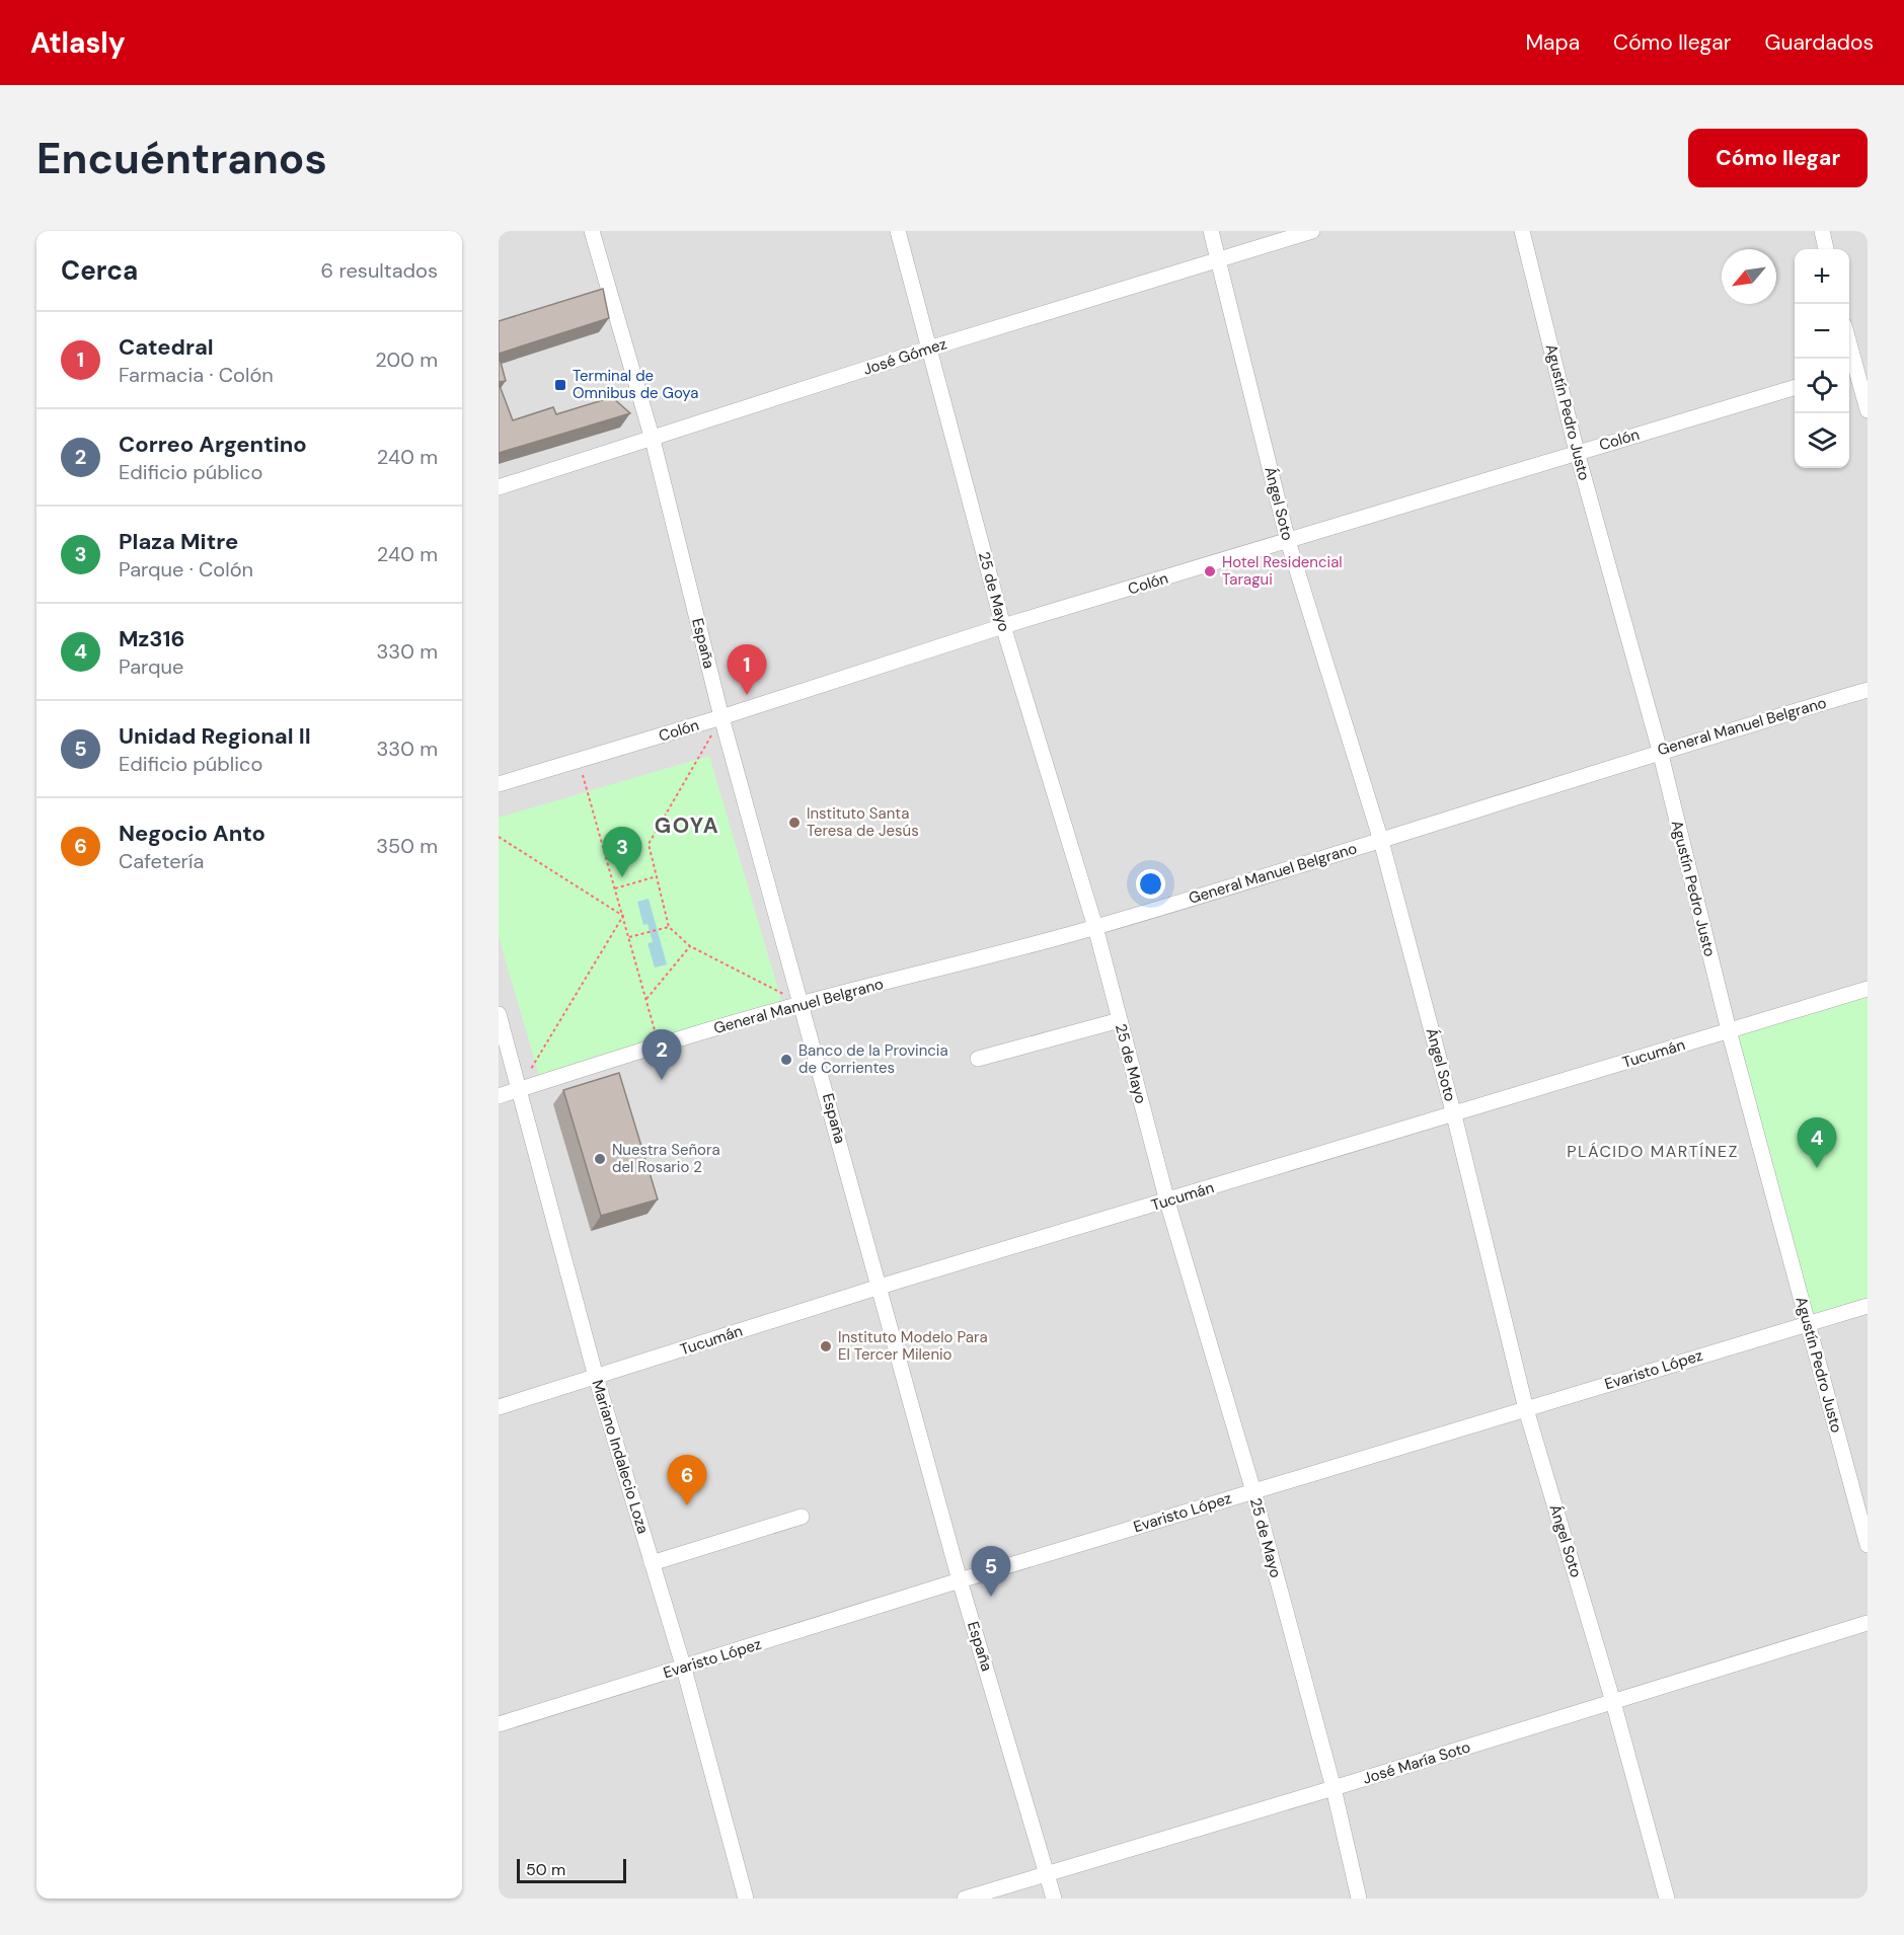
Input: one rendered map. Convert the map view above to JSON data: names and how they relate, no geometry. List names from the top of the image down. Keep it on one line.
{"streets":{"street":["José Gómez","Agustín Pedro Justo","Colón","Ángel Soto","25 de Mayo","España","General Manuel Belgrano","Tucumán","Evaristo López","Mariano Indalecio Loza","José María Soto"]},"crossings":[["José Gómez","Ángel Soto"],["José Gómez","25 de Mayo"],["José Gómez","España"],["Agustín Pedro Justo","Colón"],["Agustín Pedro Justo","General Manuel Belgrano"],["Agustín Pedro Justo","Tucumán"],["Agustín Pedro Justo","Evaristo López"],["Colón","Ángel Soto"],["Colón","25 de Mayo"],["Colón","España"],["Ángel Soto","General Manuel Belgrano"],["Ángel Soto","Tucumán"],["Ángel Soto","Evaristo López"],["Ángel Soto","José María Soto"],["25 de Mayo","General Manuel Belgrano"],["25 de Mayo","Tucumán"],["25 de Mayo","Evaristo López"],["25 de Mayo","José María Soto"],["España","General Manuel Belgrano"],["España","Tucumán"],["España","Evaristo López"],["España","José María Soto"],["General Manuel Belgrano","Mariano Indalecio Loza"],["Tucumán","Mariano Indalecio Loza"],["Evaristo López","Mariano Indalecio Loza"]],"districts":["GOYA","PLÁCIDO MARTÍNEZ"],"places":{"transit":["Terminal de Omnibus de Goya"],"other":["Hotel Residencial Taragui","Instituto Santa Teresa de Jesús","Banco de la Provincia de Corrientes","Nuestra Señora del Rosario 2","Instituto Modelo Para El Tercer Milenio"]},"scale_bar":"50 m","north":"bottom left","page":{"header":"Atlasly","nav":["Mapa","Cómo llegar","Guardados"],"buttons":"Cómo llegar","title":"Encuéntranos","heading":["Cerca","6 resultados"],"map_buttons":["+","−"],"list":[{"mark":"1","name":"Catedral","note":"Farmacia · Colón","value":"200 m"},{"mark":"2","name":"Correo Argentino","note":"Edificio público","value":"240 m"},{"mark":"3","name":"Plaza Mitre","note":"Parque · Colón","value":"240 m"},{"mark":"4","name":"Mz316","note":"Parque","value":"330 m"},{"mark":"5","name":"Unidad Regional II","note":"Edificio público","value":"330 m"},{"mark":"6","name":"Negocio Anto","note":"Cafetería","value":"350 m"}],"pins":["1","3","2","4","6","5"],"scale":"50 m"}}
